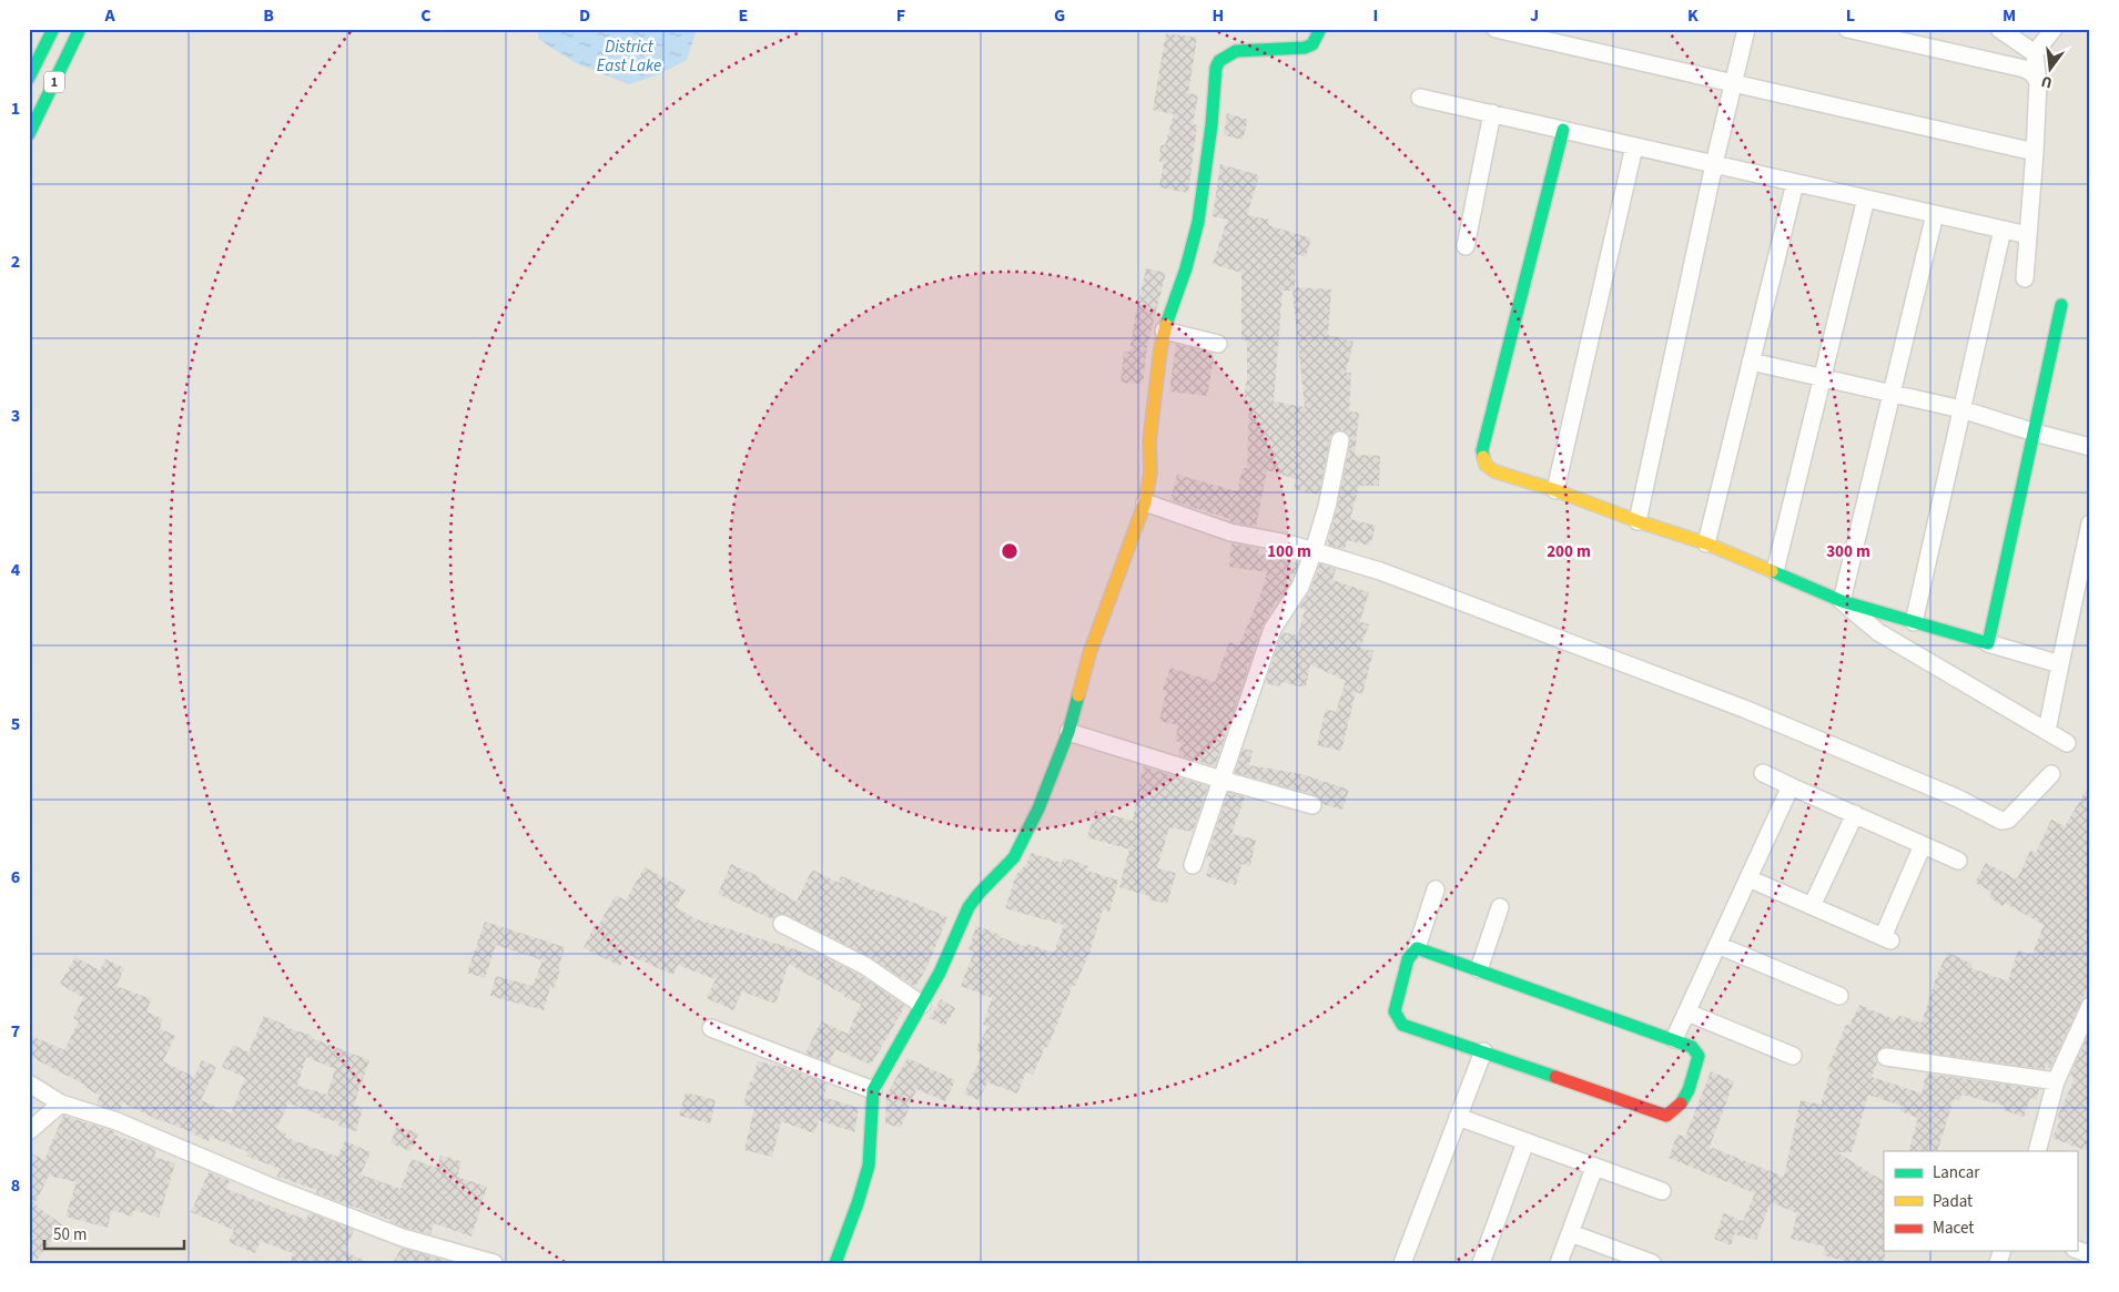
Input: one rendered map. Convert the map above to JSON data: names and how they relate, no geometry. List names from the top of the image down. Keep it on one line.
{"streets":{"main road":["1"]},"water":["District East Lake"],"legend":["Lancar","Padat","Macet"],"scale_bar":"50 m","north":"bottom","grid":{"columns":["A","B","C","D","E","F","G","H","I","J","K","L","M"],"rows":["1","2","3","4","5","6","7","8"]},"rings":["100 m","200 m","300 m"]}
